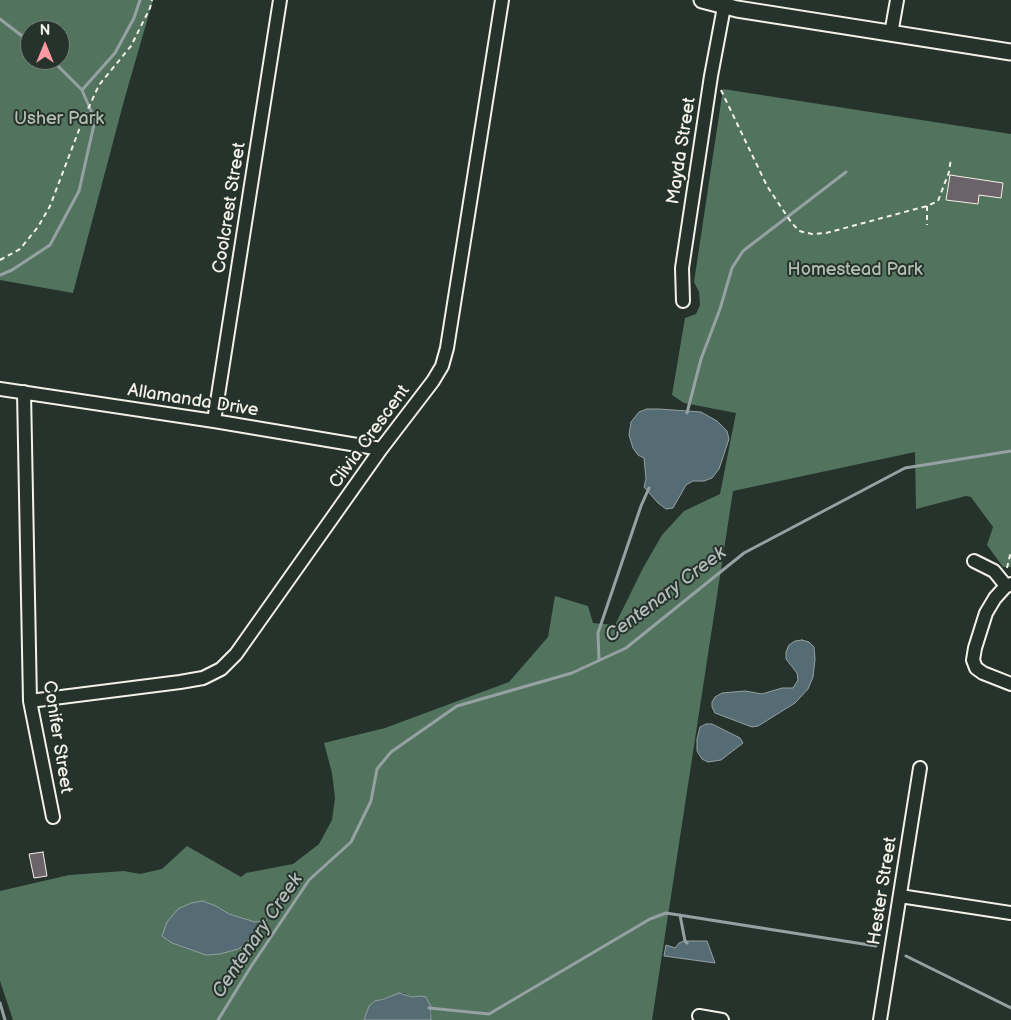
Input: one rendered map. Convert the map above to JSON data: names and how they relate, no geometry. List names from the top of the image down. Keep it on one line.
{"streets":{"street":["Mayda Street","Coolcrest Street","Allamanda Drive","Clivia Crescent","Conifer Street","Hester Street"]},"crossings":[["Coolcrest Street","Allamanda Drive"],["Allamanda Drive","Clivia Crescent"],["Allamanda Drive","Conifer Street"],["Clivia Crescent","Conifer Street"]],"water":["Centenary Creek"],"parks":["Usher Park","Homestead Park"],"north":"top"}
